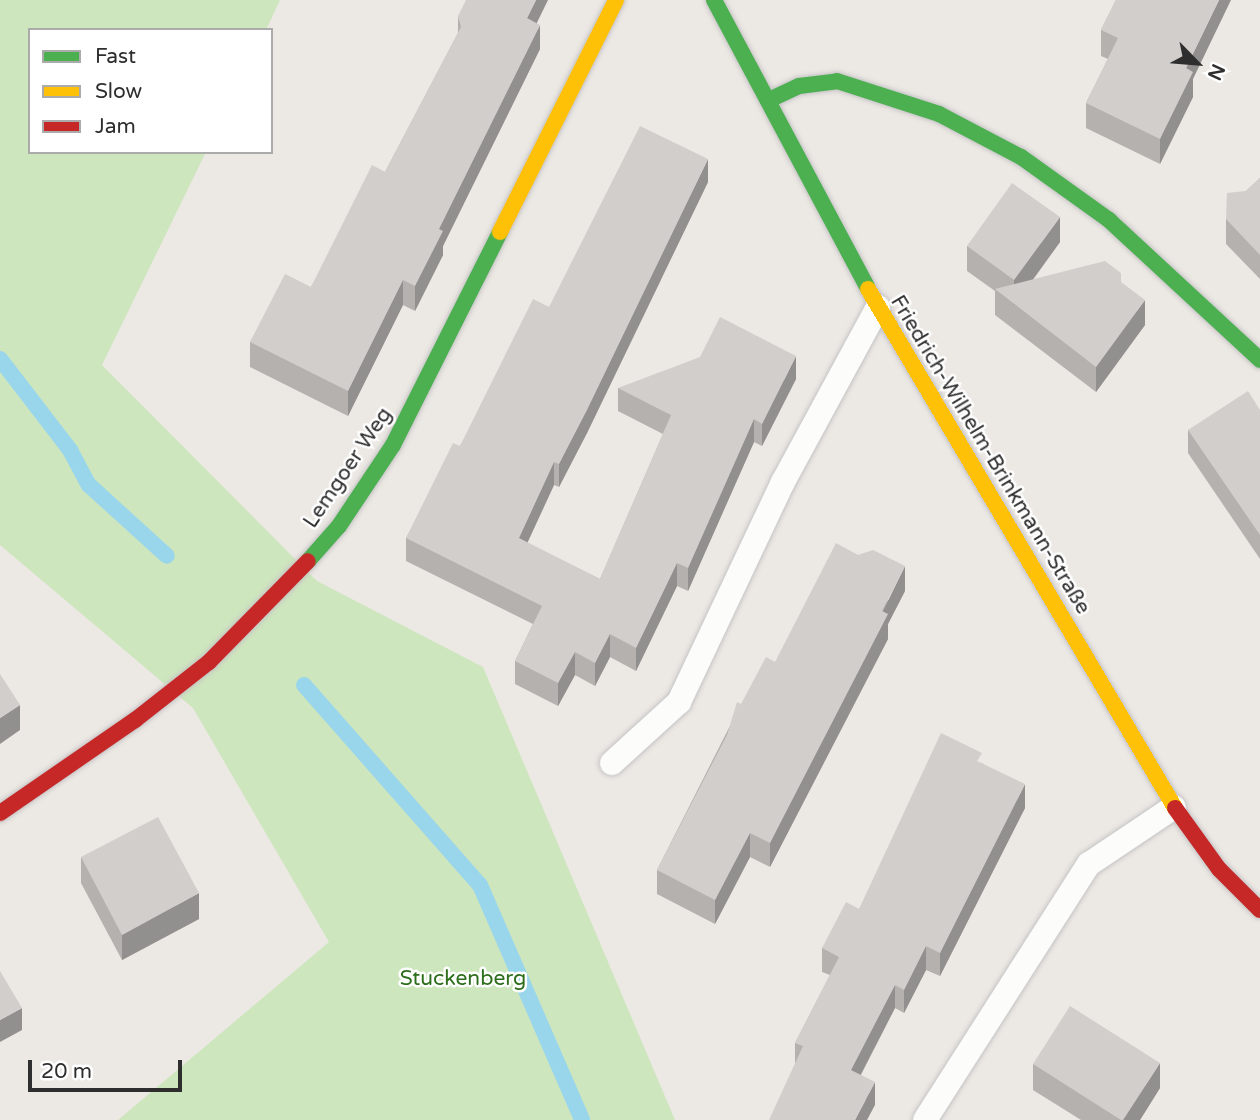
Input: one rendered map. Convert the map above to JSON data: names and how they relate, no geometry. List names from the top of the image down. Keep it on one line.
{"streets":{"street":["Friedrich-Wilhelm-Brinkmann-Straße","Lemgoer Weg"]},"parks":["Stuckenberg"],"legend":["Fast","Slow","Jam"],"scale_bar":"20 m","north":"bottom right"}
